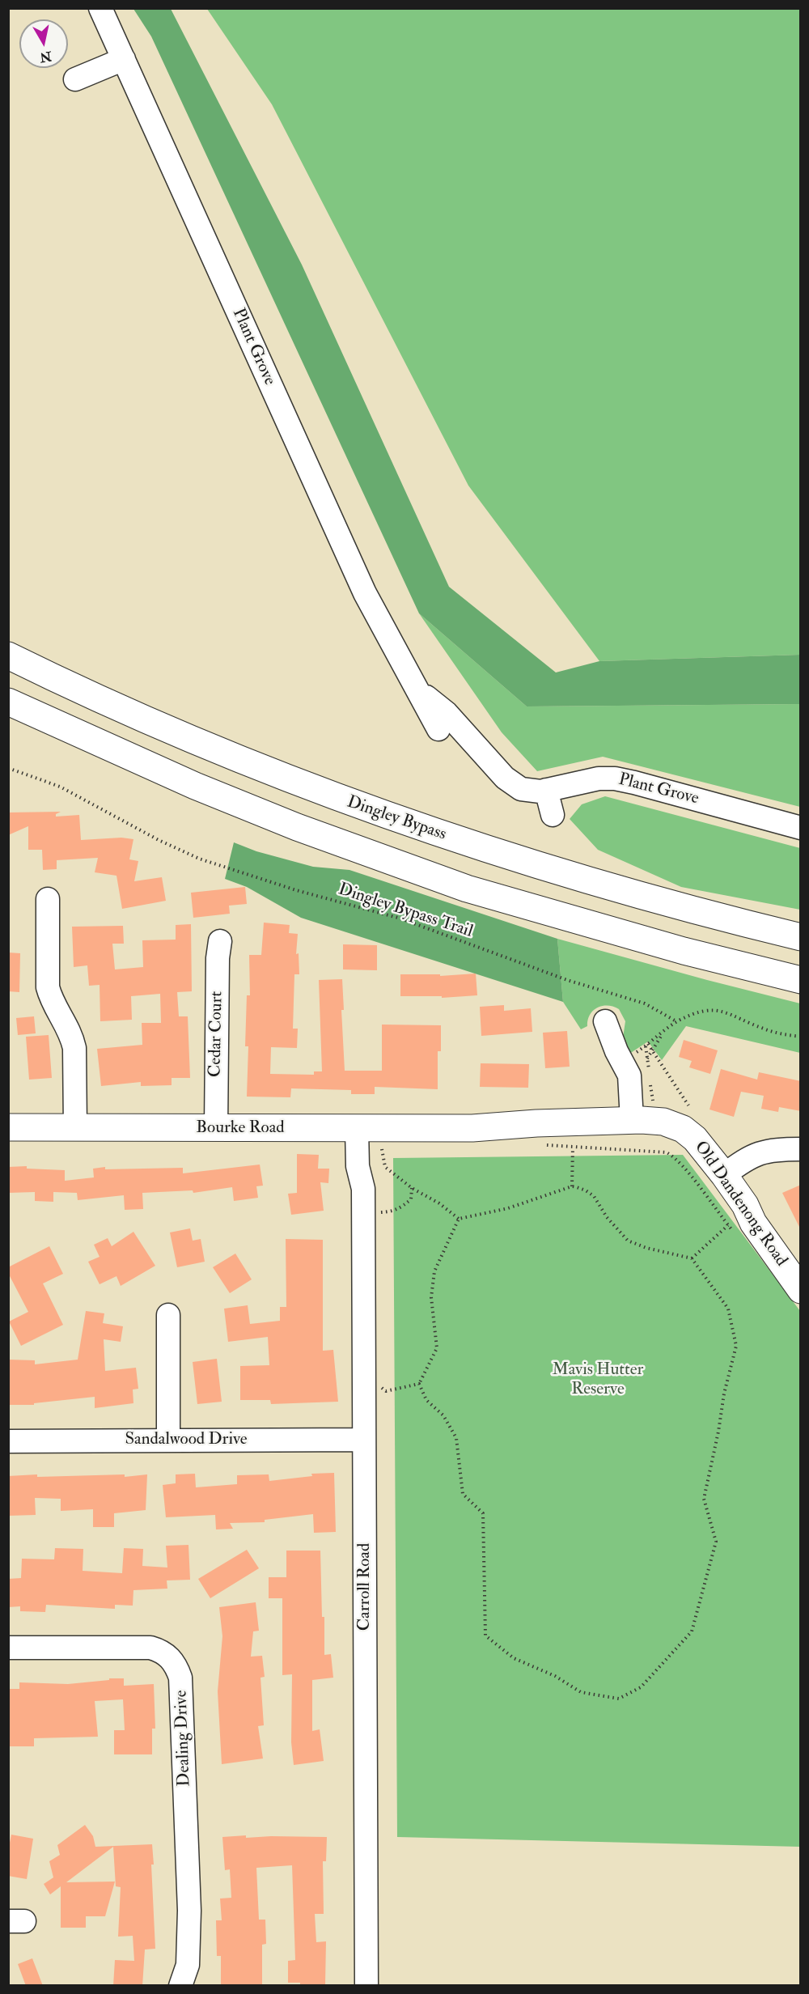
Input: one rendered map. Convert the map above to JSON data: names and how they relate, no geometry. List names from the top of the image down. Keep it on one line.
{"streets":{"main road":["Dingley Bypass","Bourke Road","Old Dandenong Road"],"street":["Plant Grove","Cedar Court","Sandalwood Drive","Carroll Road","Dealing Drive"],"path":["Dingley Bypass Trail"]},"crossings":[["Cedar Court","Bourke Road"],["Bourke Road","Old Dandenong Road"],["Bourke Road","Carroll Road"],["Sandalwood Drive","Carroll Road"]],"parks":["Mavis Hutter Reserve"],"north":"bottom"}
